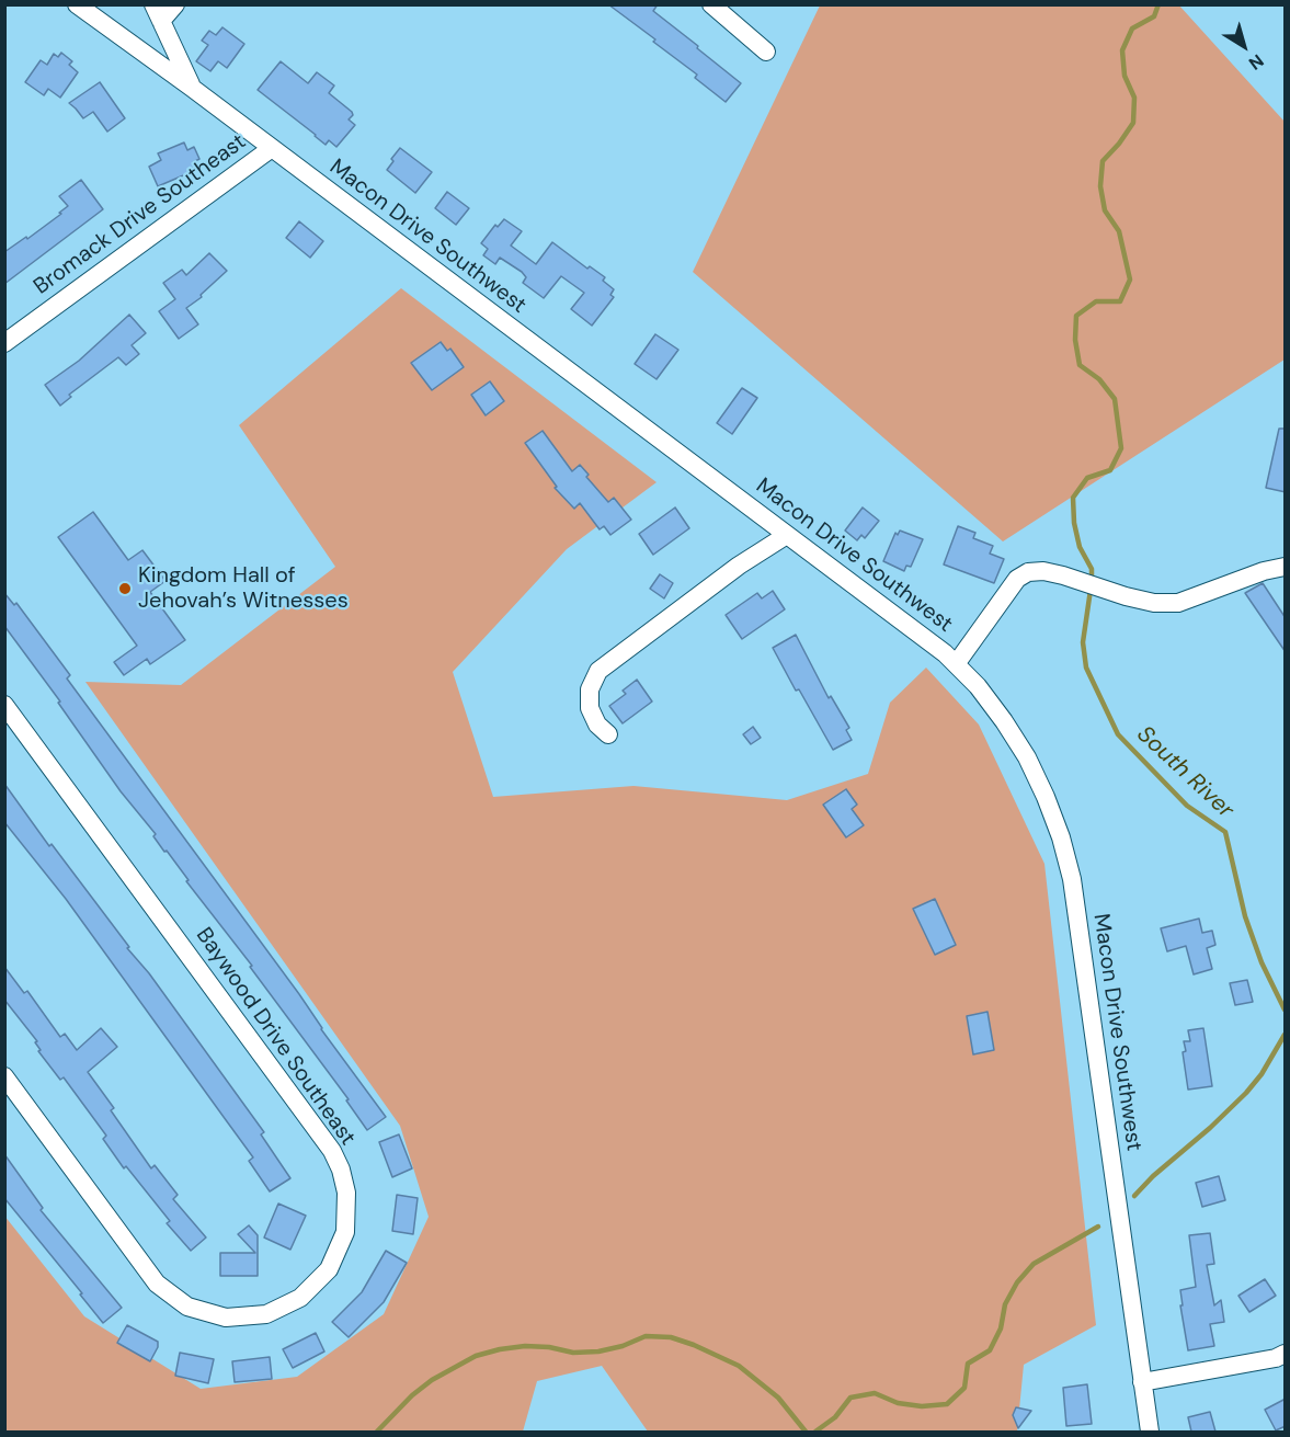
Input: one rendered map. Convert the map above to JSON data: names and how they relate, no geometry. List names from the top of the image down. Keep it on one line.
{"streets":{"street":["Bromack Drive Southeast","Macon Drive Southwest","Baywood Drive Southeast"]},"crossings":[["Bromack Drive Southeast","Macon Drive Southwest"]],"water":["South River"],"places":["Kingdom Hall of Jehovah’s Witnesses"],"north":"bottom right"}
